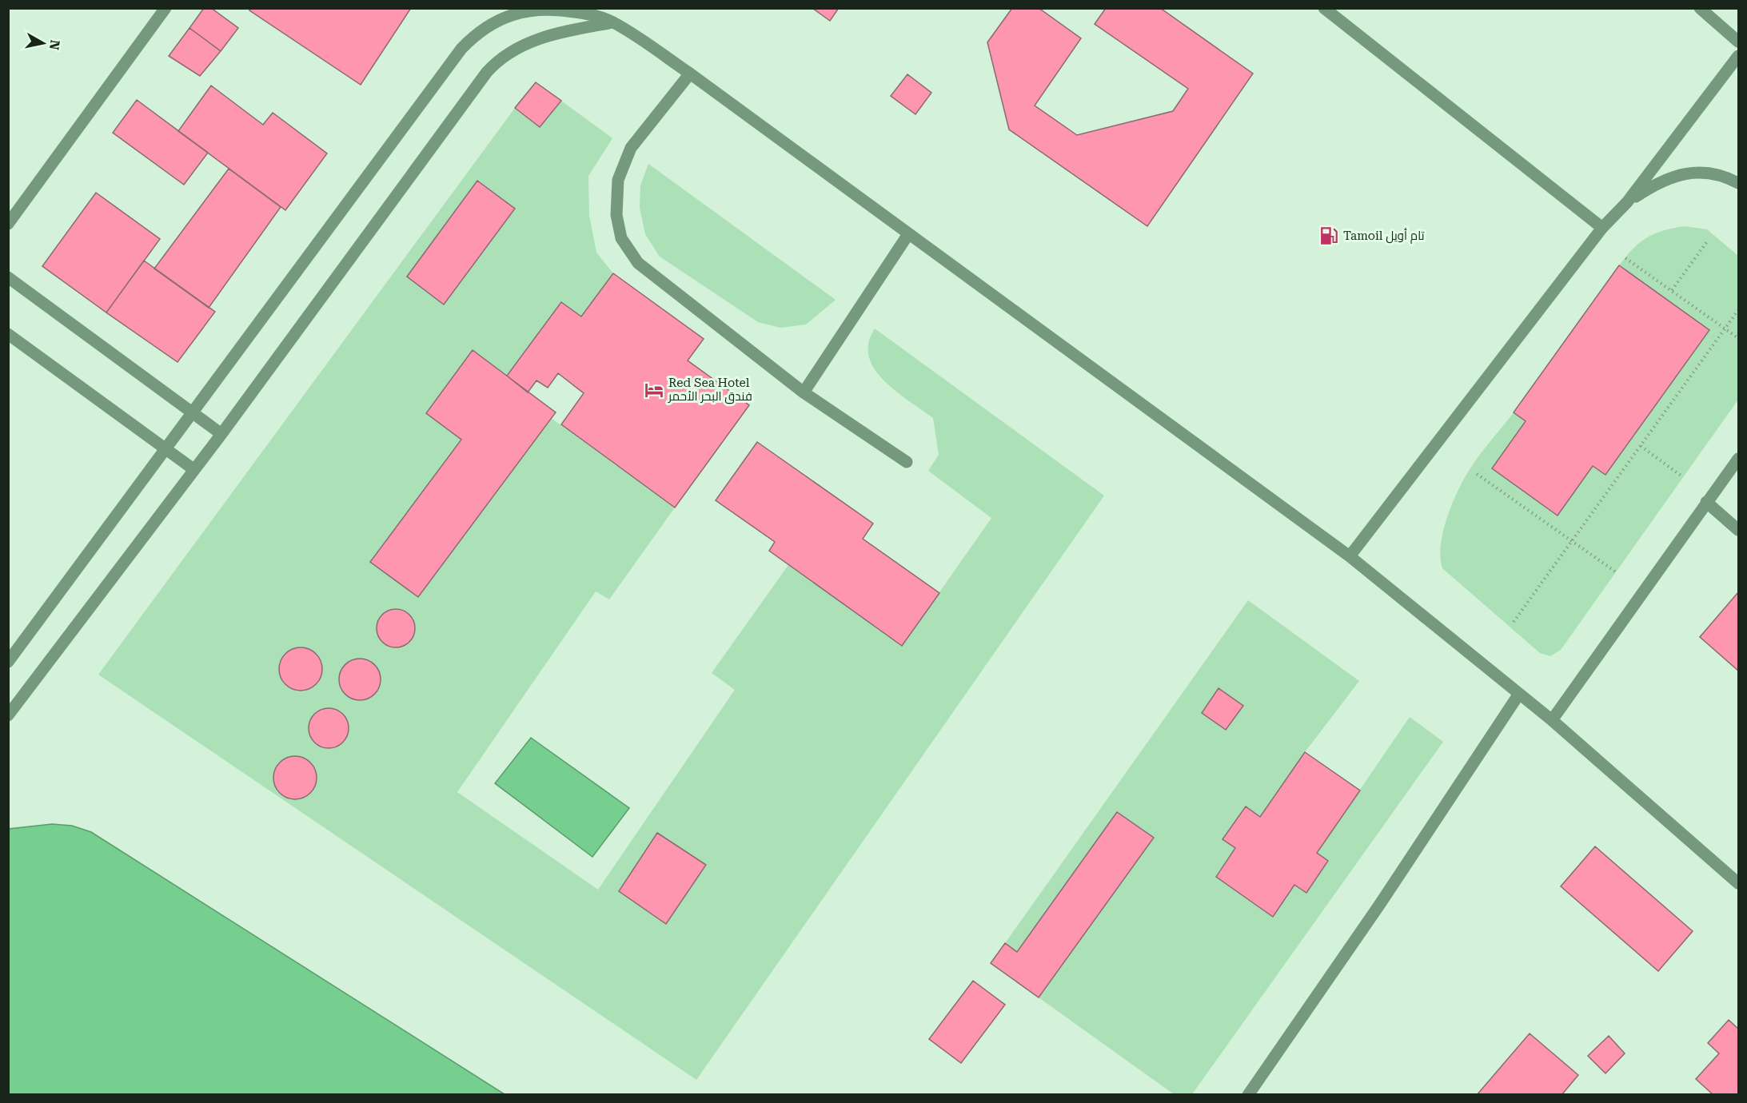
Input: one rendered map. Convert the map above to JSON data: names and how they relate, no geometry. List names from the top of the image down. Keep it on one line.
{"places":{"fuel station":["Tamoil تام أويل"],"hotel":["Red Sea Hotel فندق البحر الأحمر"]},"north":"right"}
